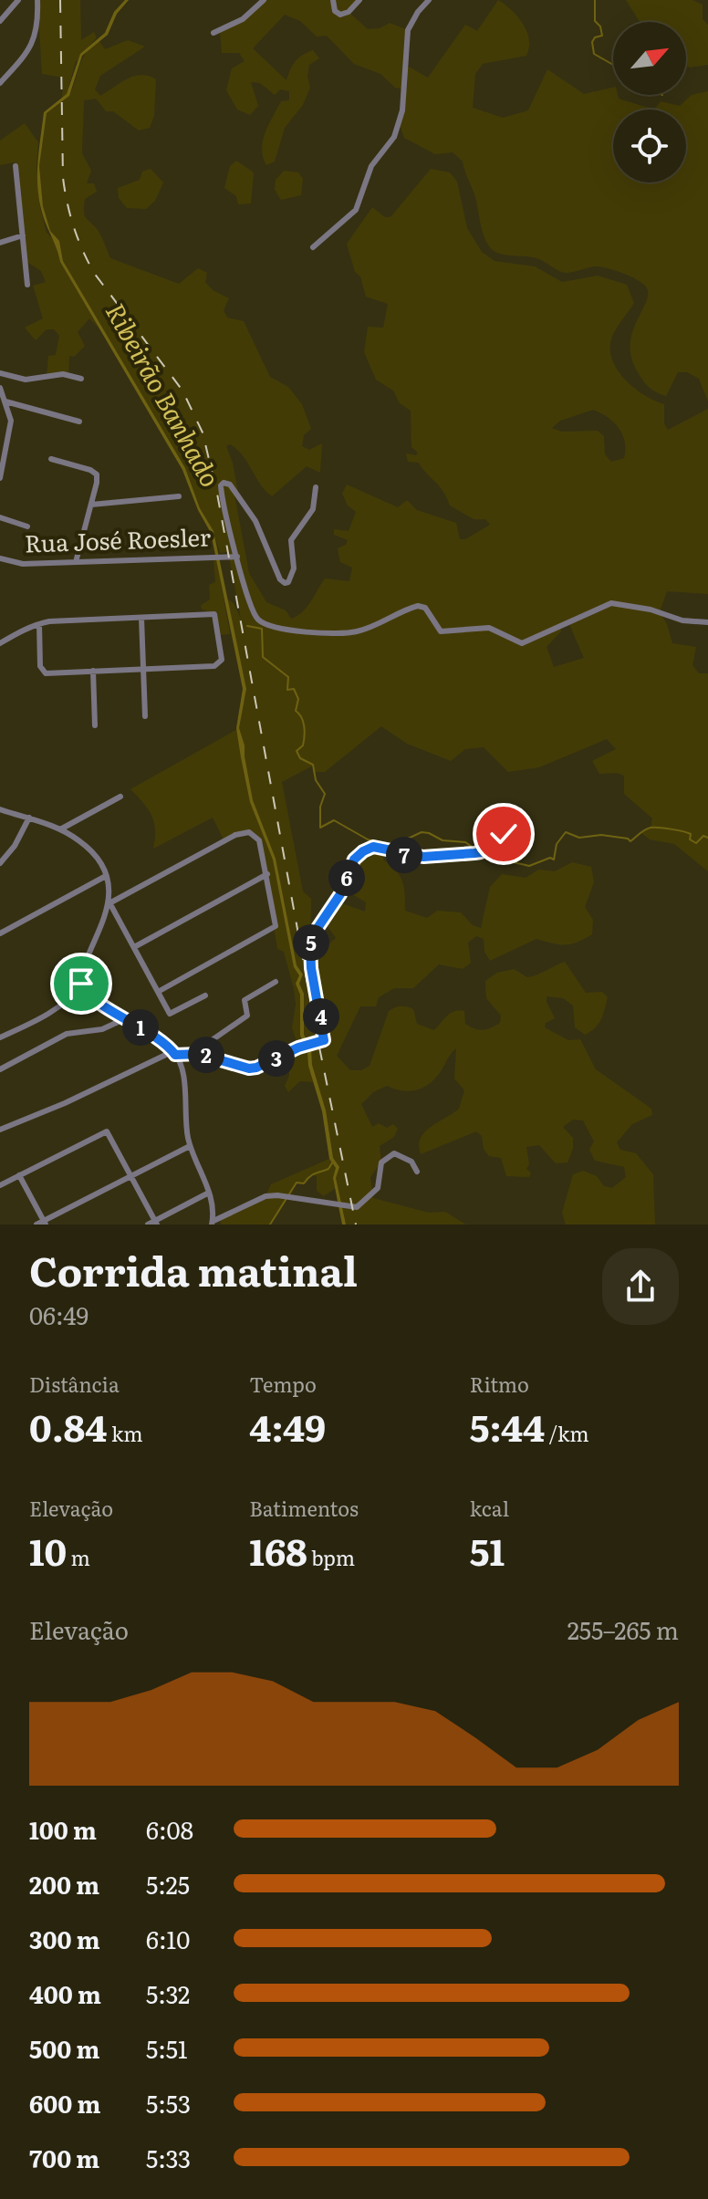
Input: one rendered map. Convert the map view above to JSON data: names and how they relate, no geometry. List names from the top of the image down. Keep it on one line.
{"streets":{"street":["Rua José Roesler"]},"water":["Ribeirão Banhado"],"north":"top right","page":{"pins":["7","6","5","4","1","2","3"],"heading":["Corrida matinal","06:49"],"stats":[["Distância","0.84 km"],["Tempo","4:49"],["Ritmo","5:44 /km"],["Elevação","10 m"],["Batimentos","168 bpm"],["kcal","51"]],"chart":["Elevação","255–265 m"],"list":[{"name":"100 m","note":"6:08"},{"name":"200 m","note":"5:25"},{"name":"300 m","note":"6:10"},{"name":"400 m","note":"5:32"},{"name":"500 m","note":"5:51"},{"name":"600 m","note":"5:53"},{"name":"700 m","note":"5:33"}]}}
